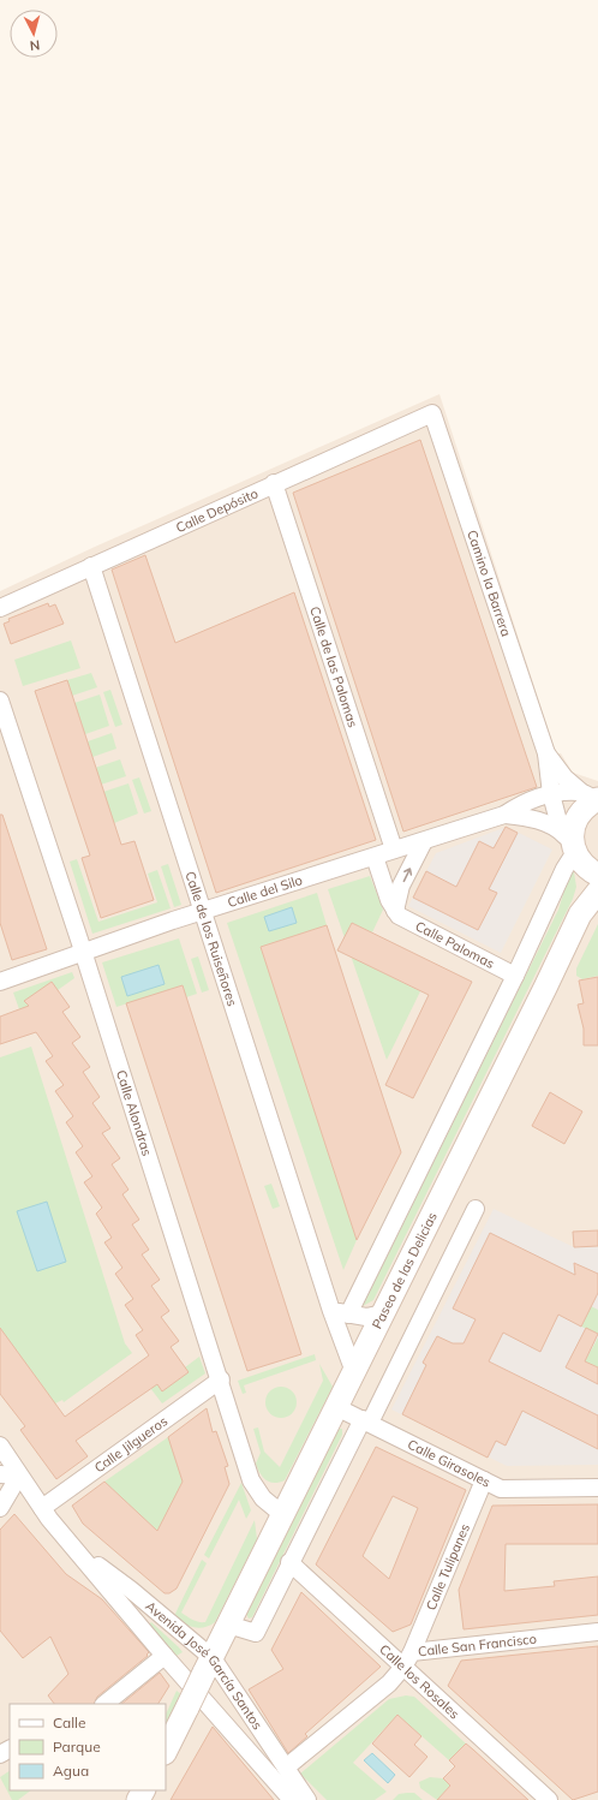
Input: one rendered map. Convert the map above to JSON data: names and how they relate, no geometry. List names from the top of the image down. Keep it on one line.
{"streets":{"main road":["Paseo de las Delicias"],"street":["Calle Depósito","Camino la Barrera","Calle de las Palomas","Calle del Silo","Calle de los Ruiseñores","Calle Palomas","Calle Alondras","Calle Jilgueros","Calle Girasoles","Calle Tulipanes","Calle San Francisco","Avenida José García Santos","Calle los Rosales"]},"crossings":[["Calle Depósito","Camino la Barrera"],["Calle Depósito","Calle de las Palomas"],["Calle Depósito","Calle de los Ruiseñores"],["Camino la Barrera","Calle del Silo"],["Camino la Barrera","Paseo de las Delicias"],["Calle de las Palomas","Calle del Silo"],["Calle del Silo","Calle de los Ruiseñores"],["Calle del Silo","Calle Alondras"],["Calle del Silo","Paseo de las Delicias"],["Calle de los Ruiseñores","Paseo de las Delicias"],["Calle Alondras","Paseo de las Delicias"],["Calle Alondras","Calle Jilgueros"],["Paseo de las Delicias","Calle Girasoles"],["Paseo de las Delicias","Avenida José García Santos"],["Calle Jilgueros","Avenida José García Santos"],["Calle Girasoles","Calle Tulipanes"],["Calle Tulipanes","Calle San Francisco"],["Calle Tulipanes","Calle los Rosales"],["Calle San Francisco","Avenida José García Santos"],["Calle San Francisco","Calle los Rosales"]],"legend":["Calle","Parque","Agua"],"north":"bottom"}
